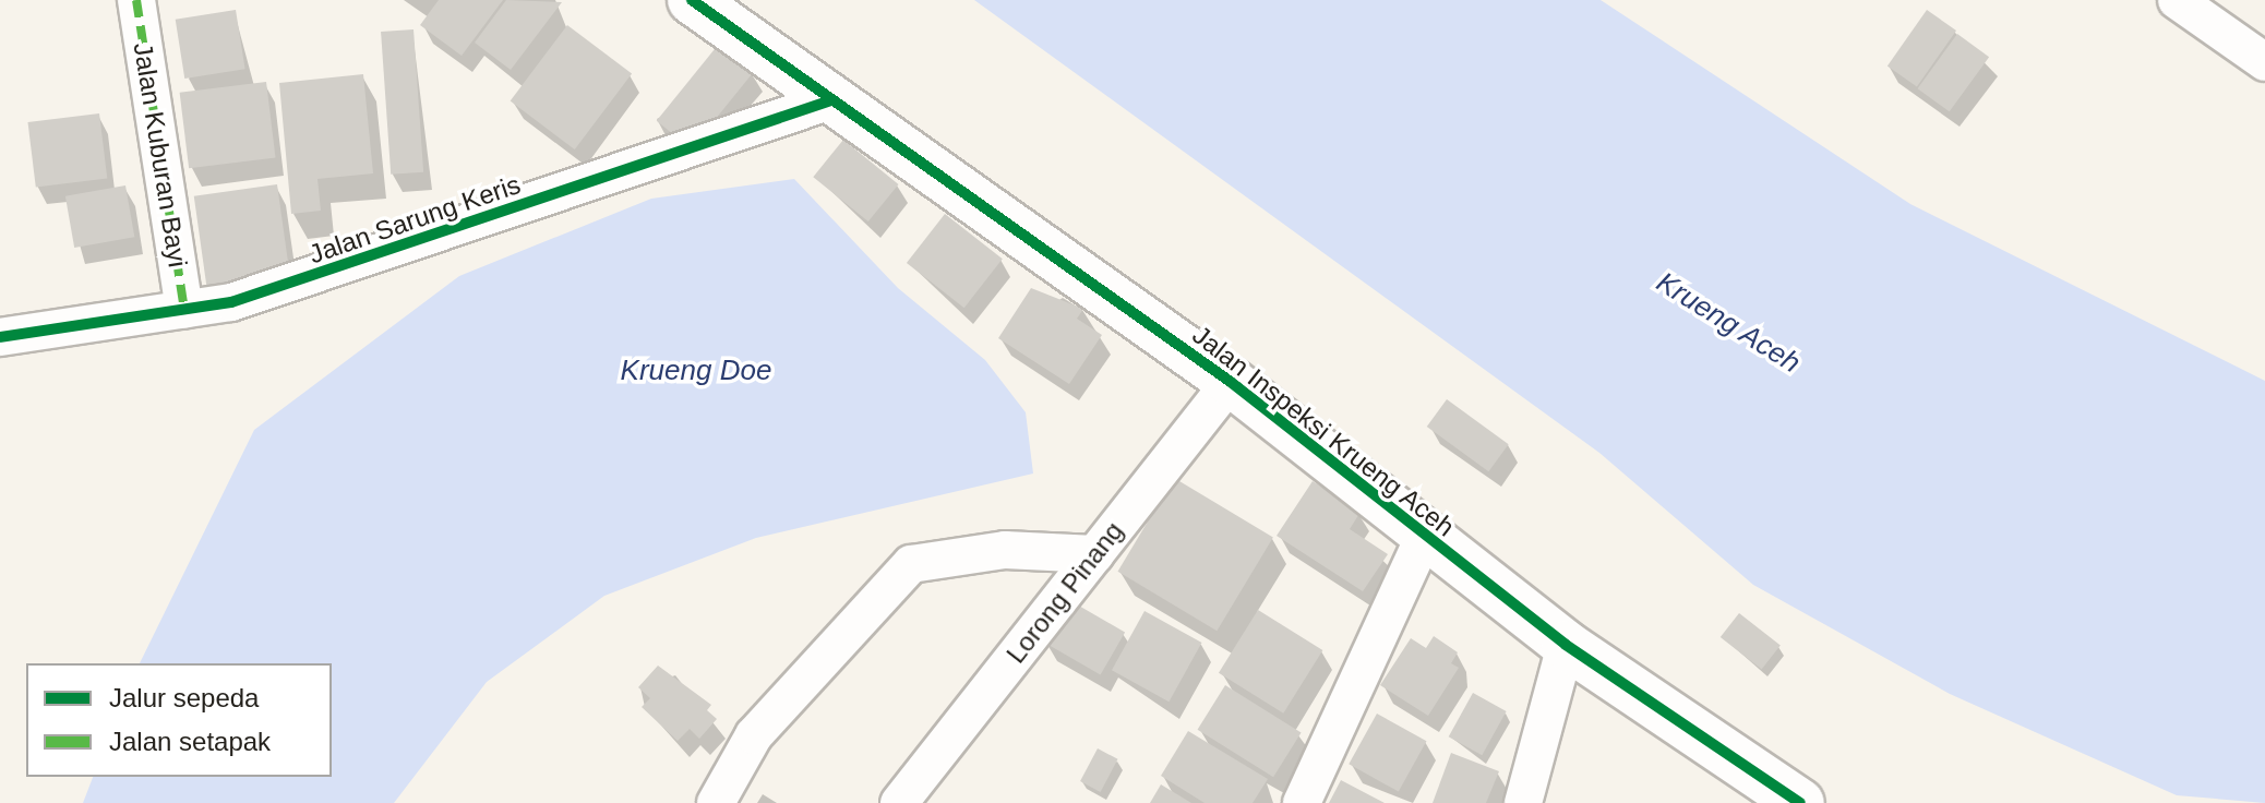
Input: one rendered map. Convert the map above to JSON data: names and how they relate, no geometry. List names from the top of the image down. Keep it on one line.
{"streets":{"street":["Jalan Kuburan Bayi","Jalan Sarung Keris","Jalan Inspeksi Krueng Aceh","Lorong Pinang"]},"crossings":[["Jalan Kuburan Bayi","Jalan Sarung Keris"],["Jalan Sarung Keris","Jalan Inspeksi Krueng Aceh"],["Jalan Inspeksi Krueng Aceh","Lorong Pinang"]],"water":["Krueng Aceh","Krueng Doe"],"legend":["Jalur sepeda","Jalan setapak"]}
